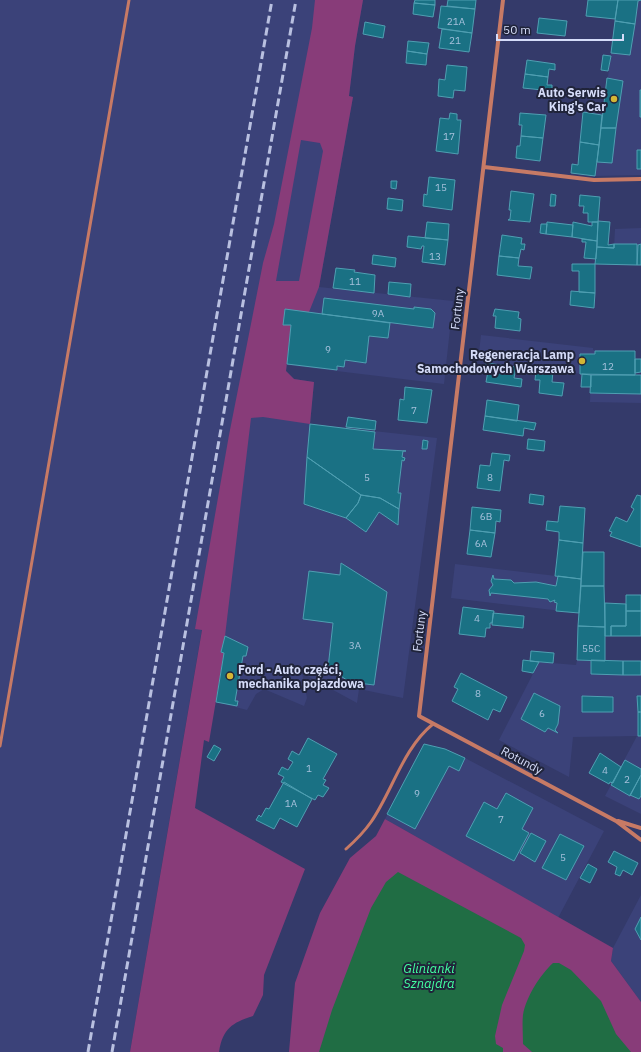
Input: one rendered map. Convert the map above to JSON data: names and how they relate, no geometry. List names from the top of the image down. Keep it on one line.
{"streets":{"street":["Fortuny","Rotundy"]},"crossings":[["Fortuny","Rotundy"]],"water":["Glinianki Sznajdra"],"places":["Auto Serwis King's Car","Regeneracja Lamp Samochodowych Warszawa","Ford - Auto części, mechanika pojazdowa"],"house_numbers":["21A","21","17","15","13","11","9A","9","12","7","5","8","6B","6A","4","3A","55C","8","6","1","4","2","9","1A","7","5"],"scale_bar":"50 m"}
